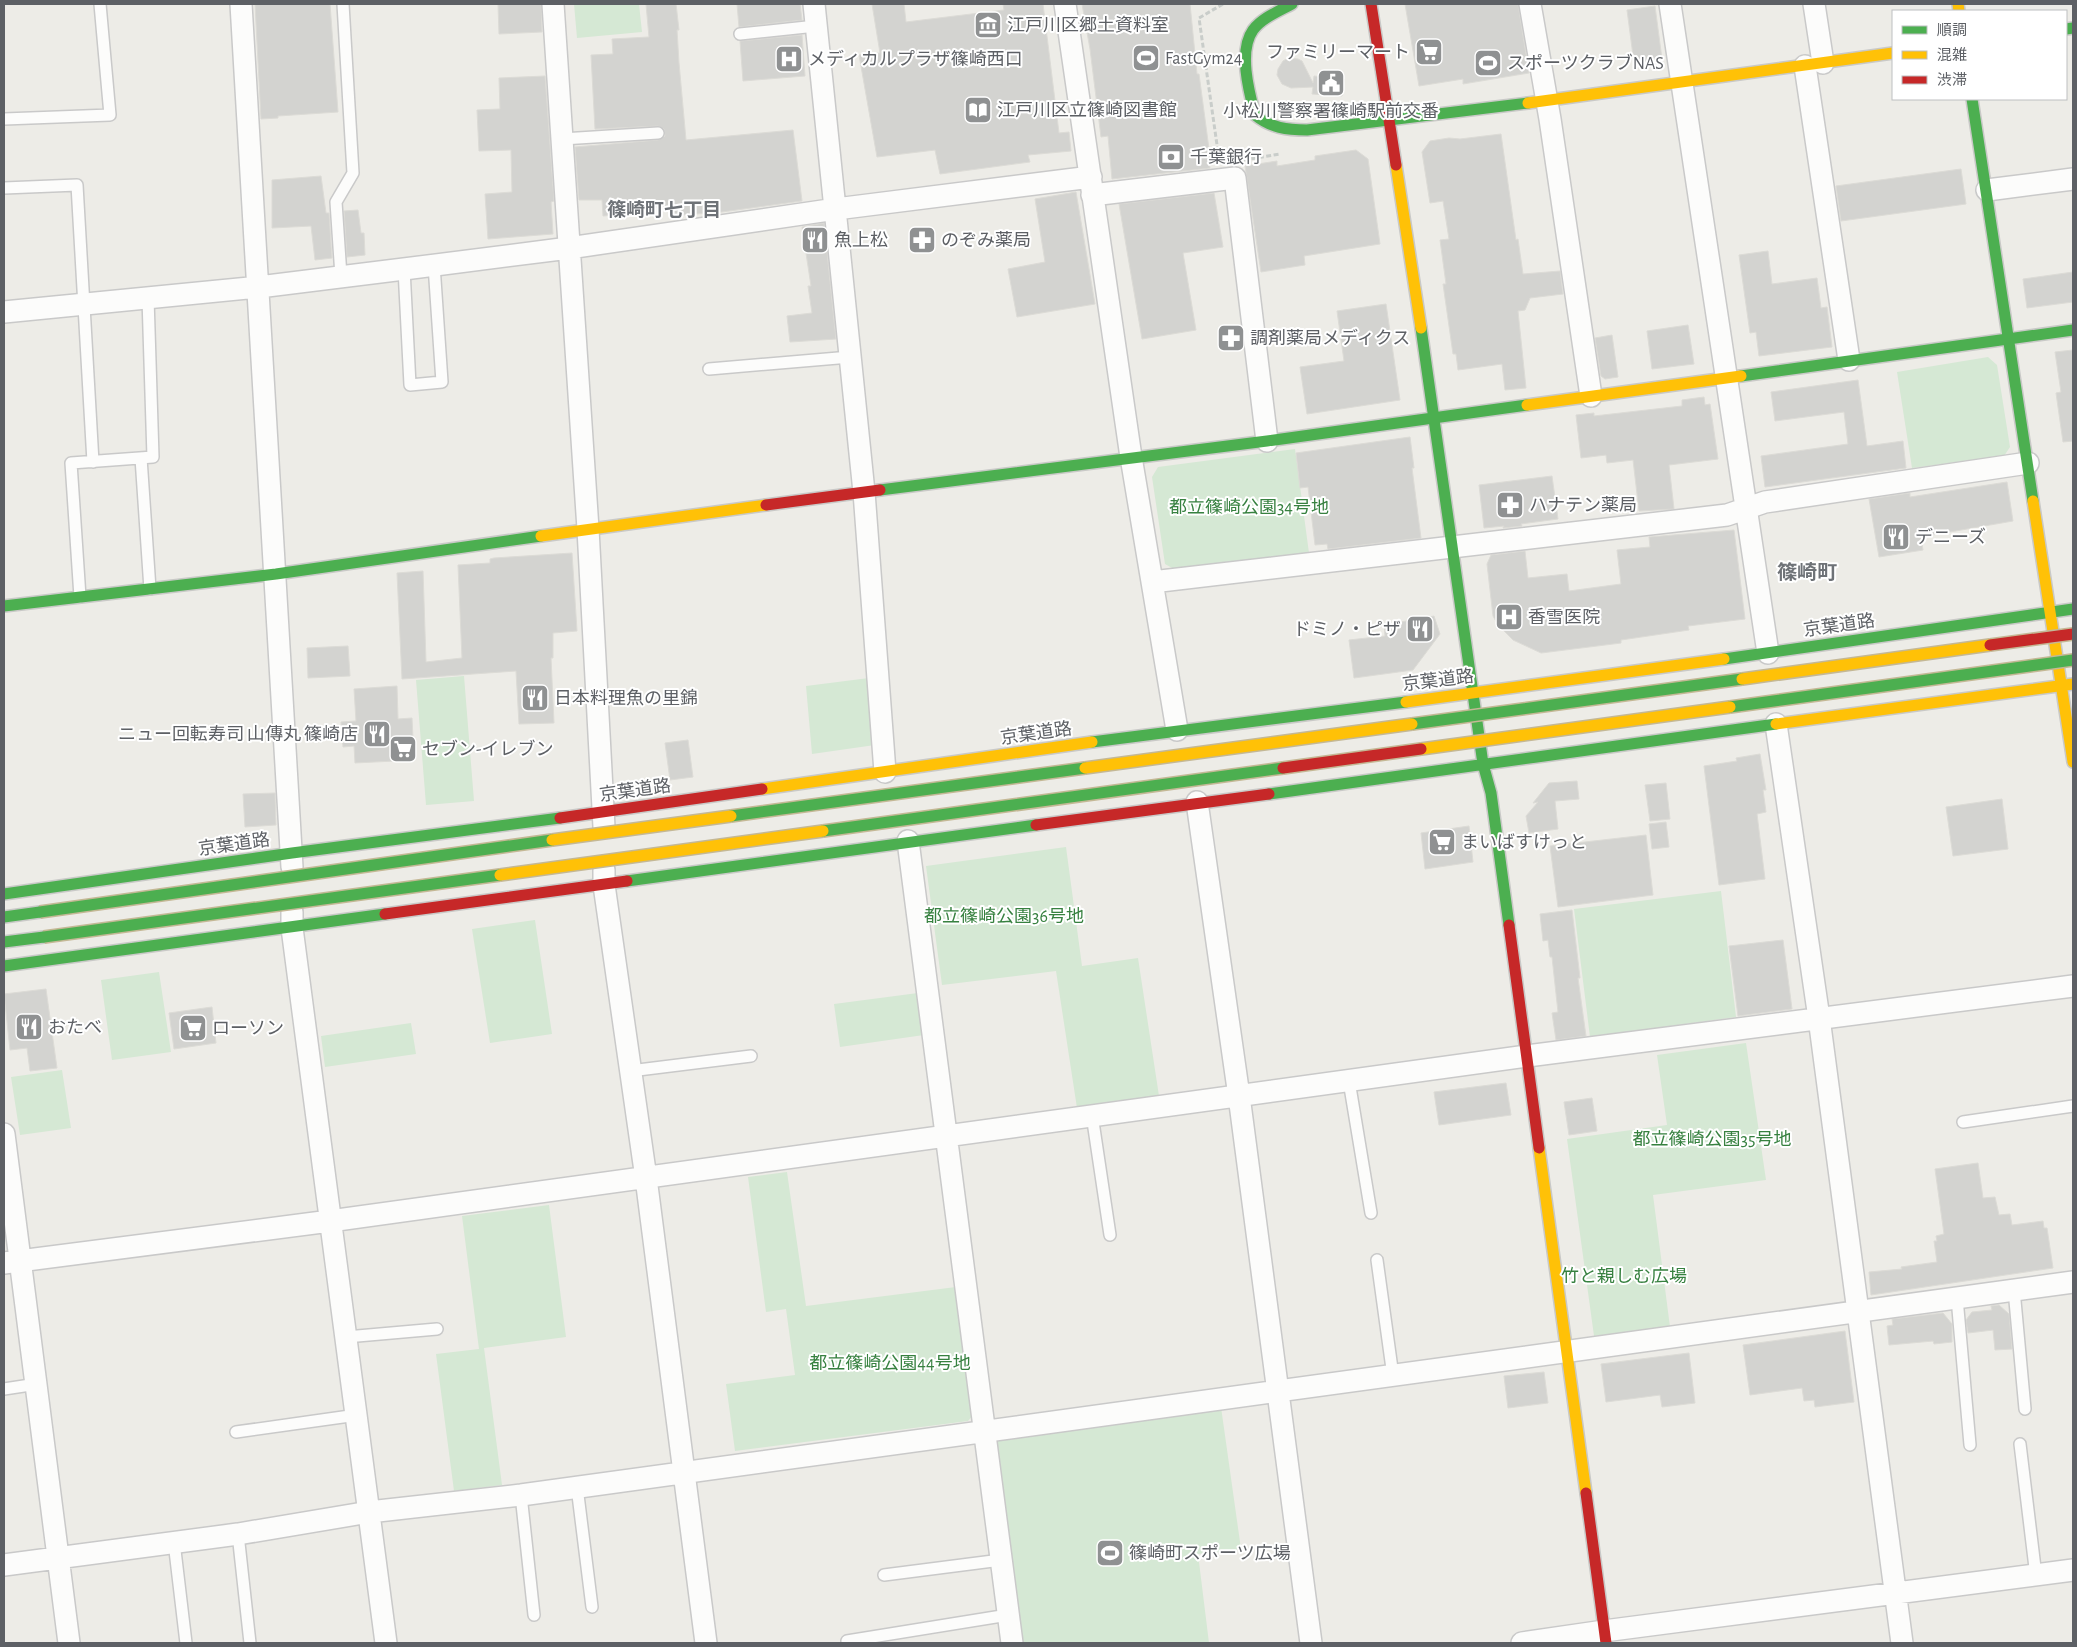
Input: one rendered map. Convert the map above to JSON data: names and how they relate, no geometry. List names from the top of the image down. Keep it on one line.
{"streets":{"main road":["京葉道路"]},"districts":["篠崎町七丁目","篠崎町"],"parks":["都立篠崎公園34号地","都立篠崎公園36号地","都立篠崎公園35号地","竹と親しむ広場","都立篠崎公園44号地"],"places":{"museum":["江戸川区郷土資料室"],"supermarket":["ファミリーマート","セブン-イレブン","まいばすけっと","ローソン"],"sports":["FastGym24","スポーツクラブNAS","篠崎町スポーツ広場"],"hospital":["メディカルプラザ篠崎西口","香雪医院"],"public building":["小松川警察署篠崎駅前交番"],"library":["江戸川区立篠崎図書館"],"bank":["千葉銀行"],"restaurant":["魚上松","デニーズ","ドミノ・ピザ","日本料理魚の里錦","ニュー回転寿司 山傳丸 篠崎店","おたべ"],"pharmacy":["のぞみ薬局","調剤薬局メディクス","ハナテン薬局"]},"legend":["順調","混雑","渋滞"]}
